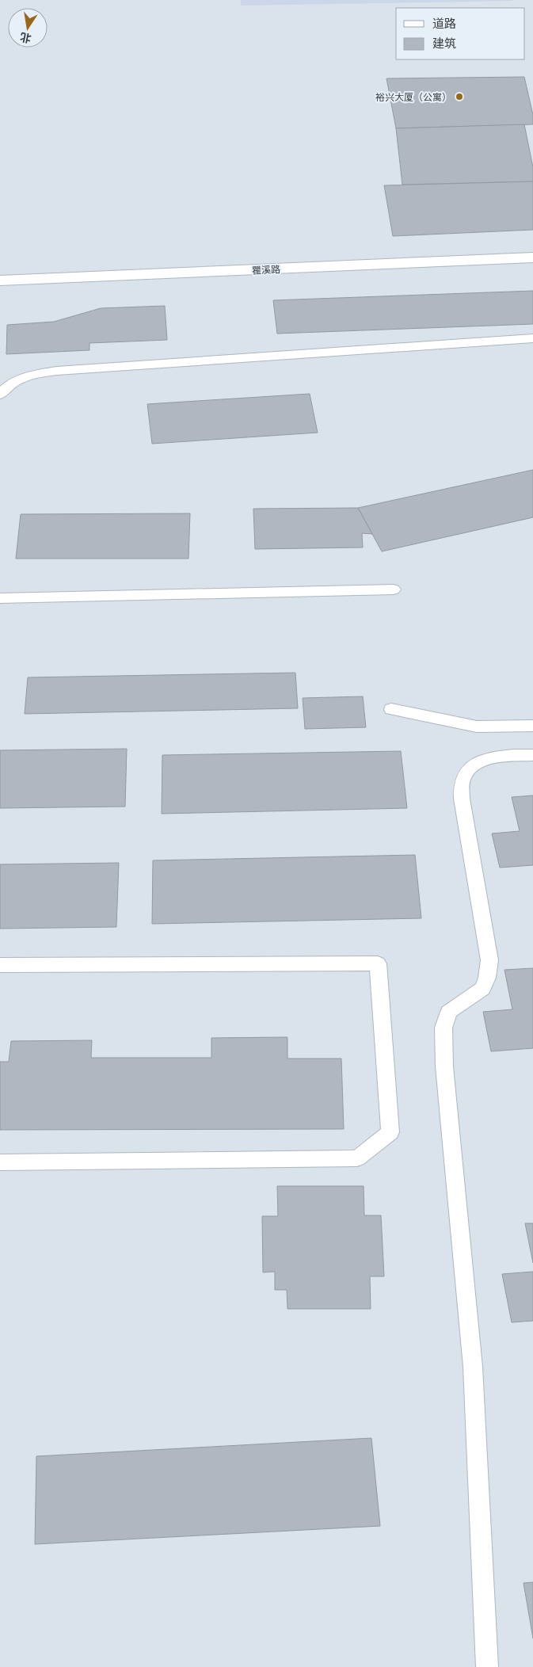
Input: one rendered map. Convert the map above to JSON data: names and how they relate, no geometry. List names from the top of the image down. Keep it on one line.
{"streets":{"street":["瞿溪路"]},"places":["裕兴大厦（公寓）"],"legend":["道路","建筑"],"north":"bottom"}
